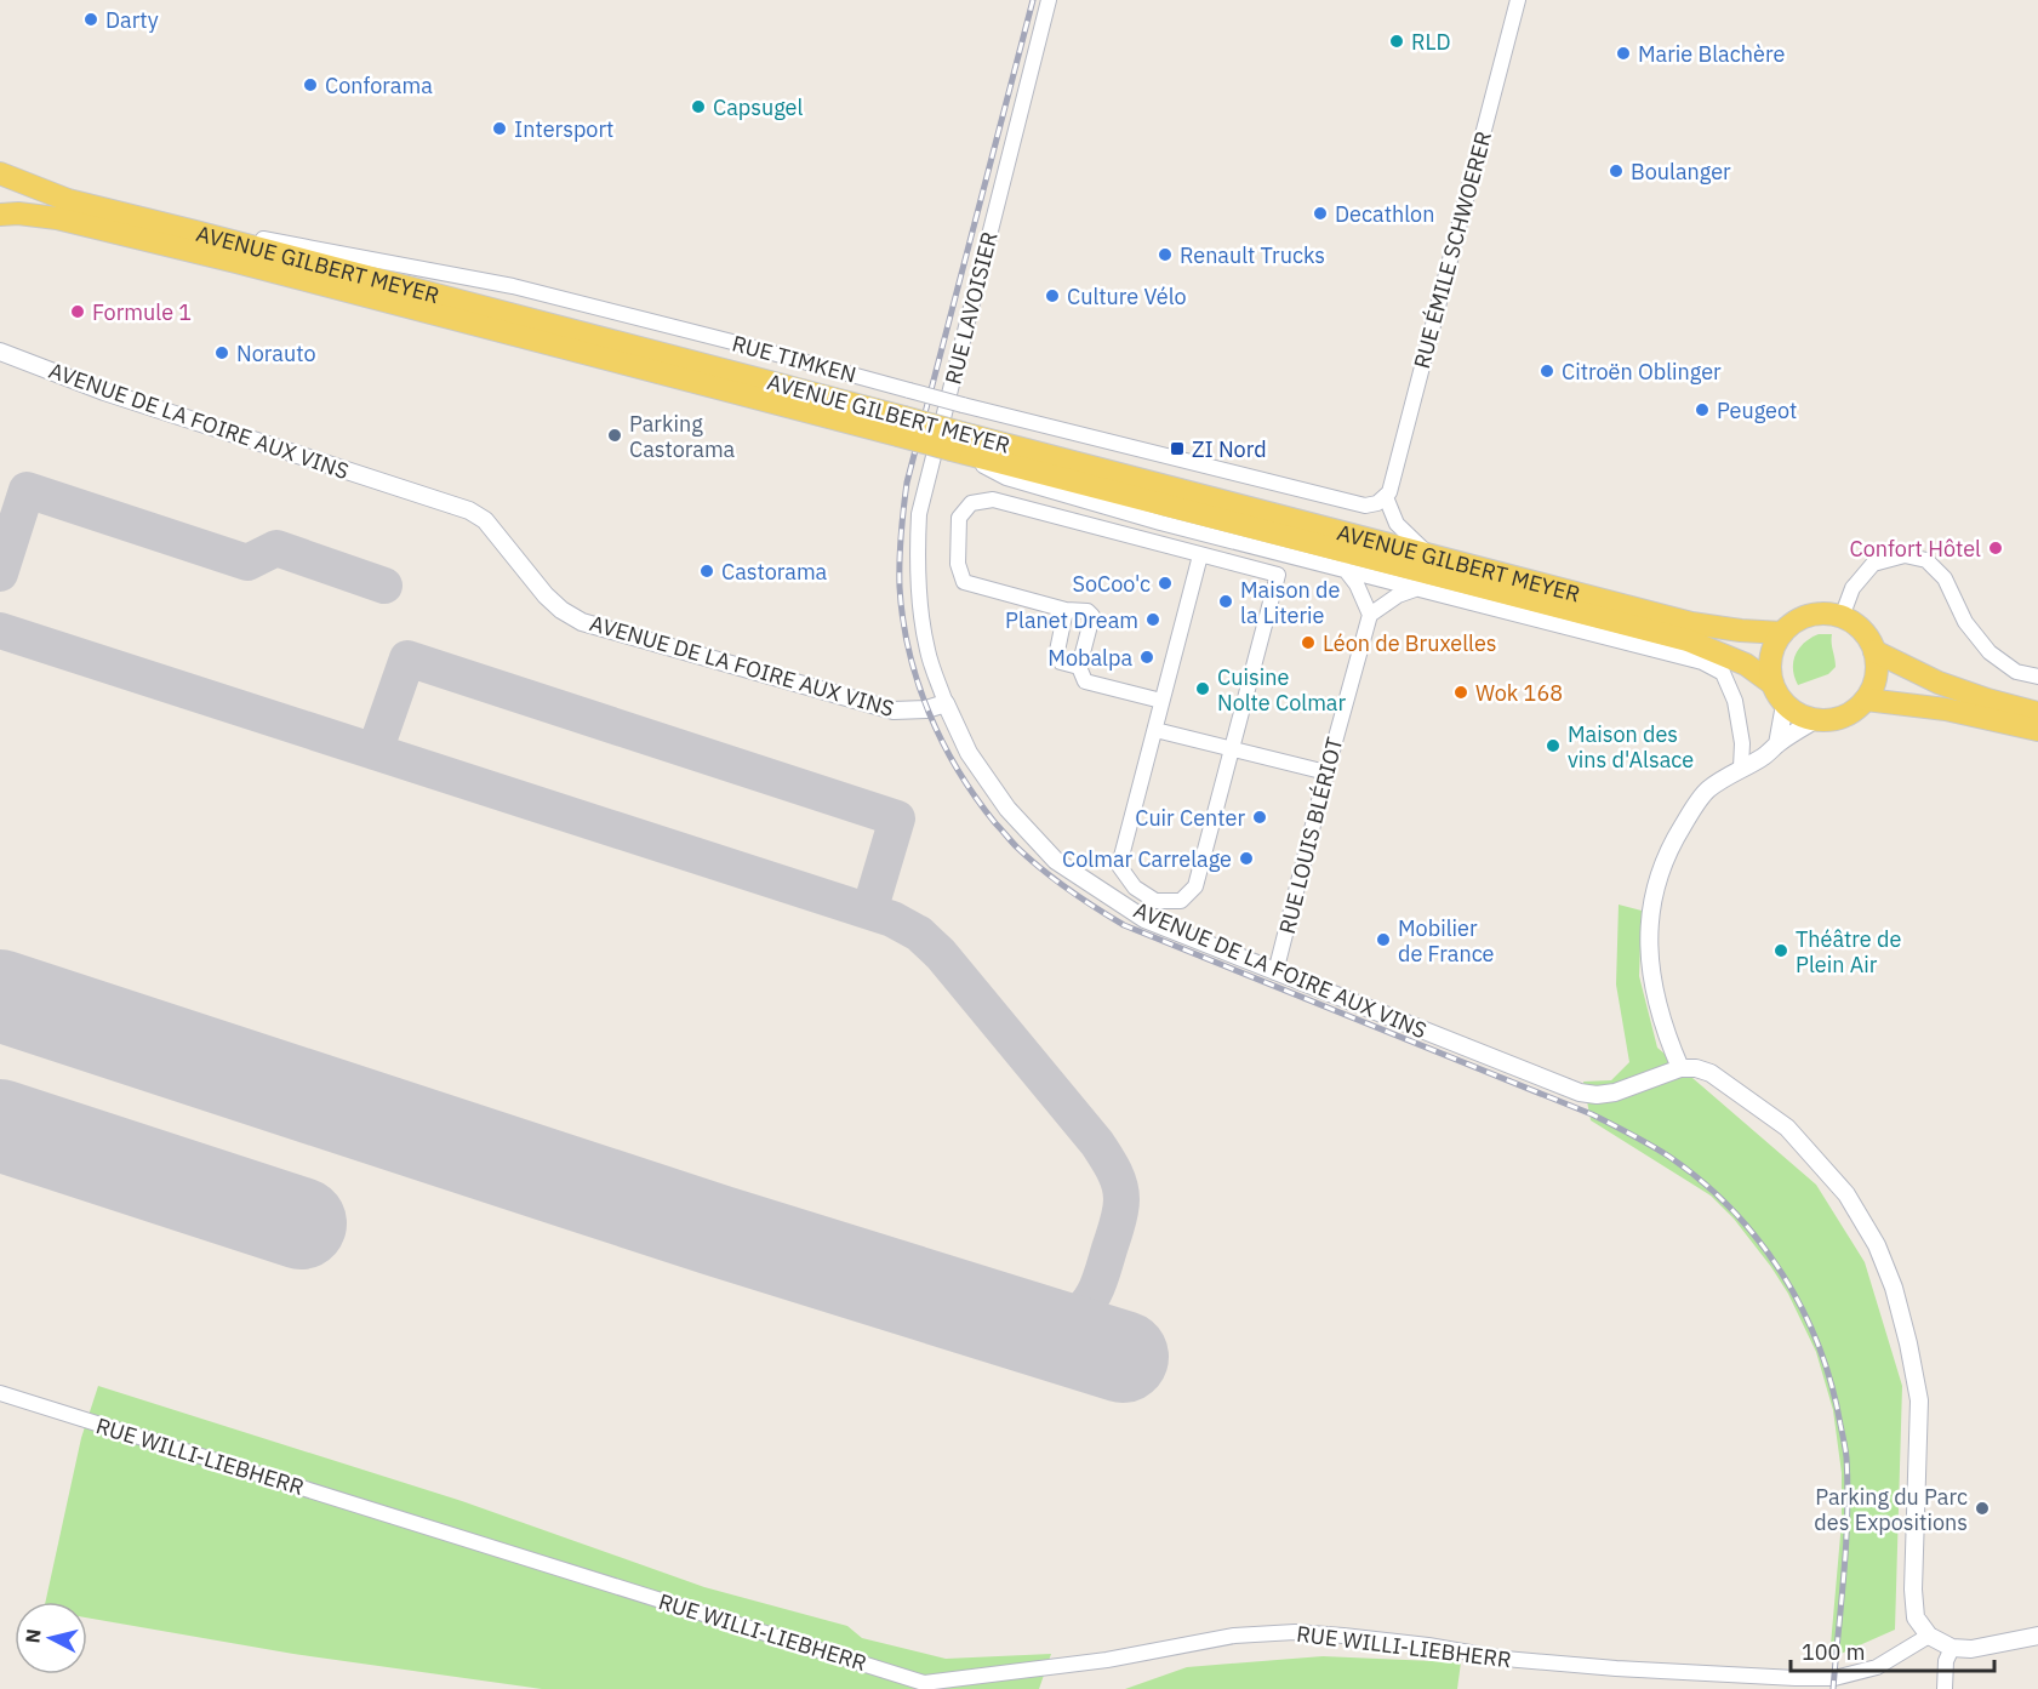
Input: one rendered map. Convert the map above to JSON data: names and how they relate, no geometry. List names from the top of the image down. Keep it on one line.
{"streets":{"main road":["AVENUE GILBERT MEYER"],"street":["RUE ÉMILE SCHWOERER","RUE LAVOISIER","RUE TIMKEN","AVENUE DE LA FOIRE AUX VINS","RUE LOUIS BLÉRIOT","RUE WILLI-LIEBHERR"]},"crossings":[["RUE ÉMILE SCHWOERER","RUE TIMKEN"],["AVENUE GILBERT MEYER","RUE TIMKEN"],["RUE LAVOISIER","AVENUE DE LA FOIRE AUX VINS"],["AVENUE DE LA FOIRE AUX VINS","RUE LOUIS BLÉRIOT"]],"places":{"other":["Darty","RLD","Marie Blachère","Conforama","Capsugel","Intersport","Boulanger","Decathlon","Renault Trucks","Culture Vélo","Formule 1","Norauto","Citroën Oblinger","Peugeot","Parking Castorama","Confort Hôtel","Castorama","SoCoo'c","Maison de la Literie","Planet Dream","Léon de Bruxelles","Mobalpa","Cuisine Nolte Colmar","Wok 168","Maison des vins d'Alsace","Cuir Center","Colmar Carrelage","Mobilier de France","Théâtre de Plein Air","Parking du Parc des Expositions"],"transit":["ZI Nord"]},"scale_bar":"100 m","north":"left"}
